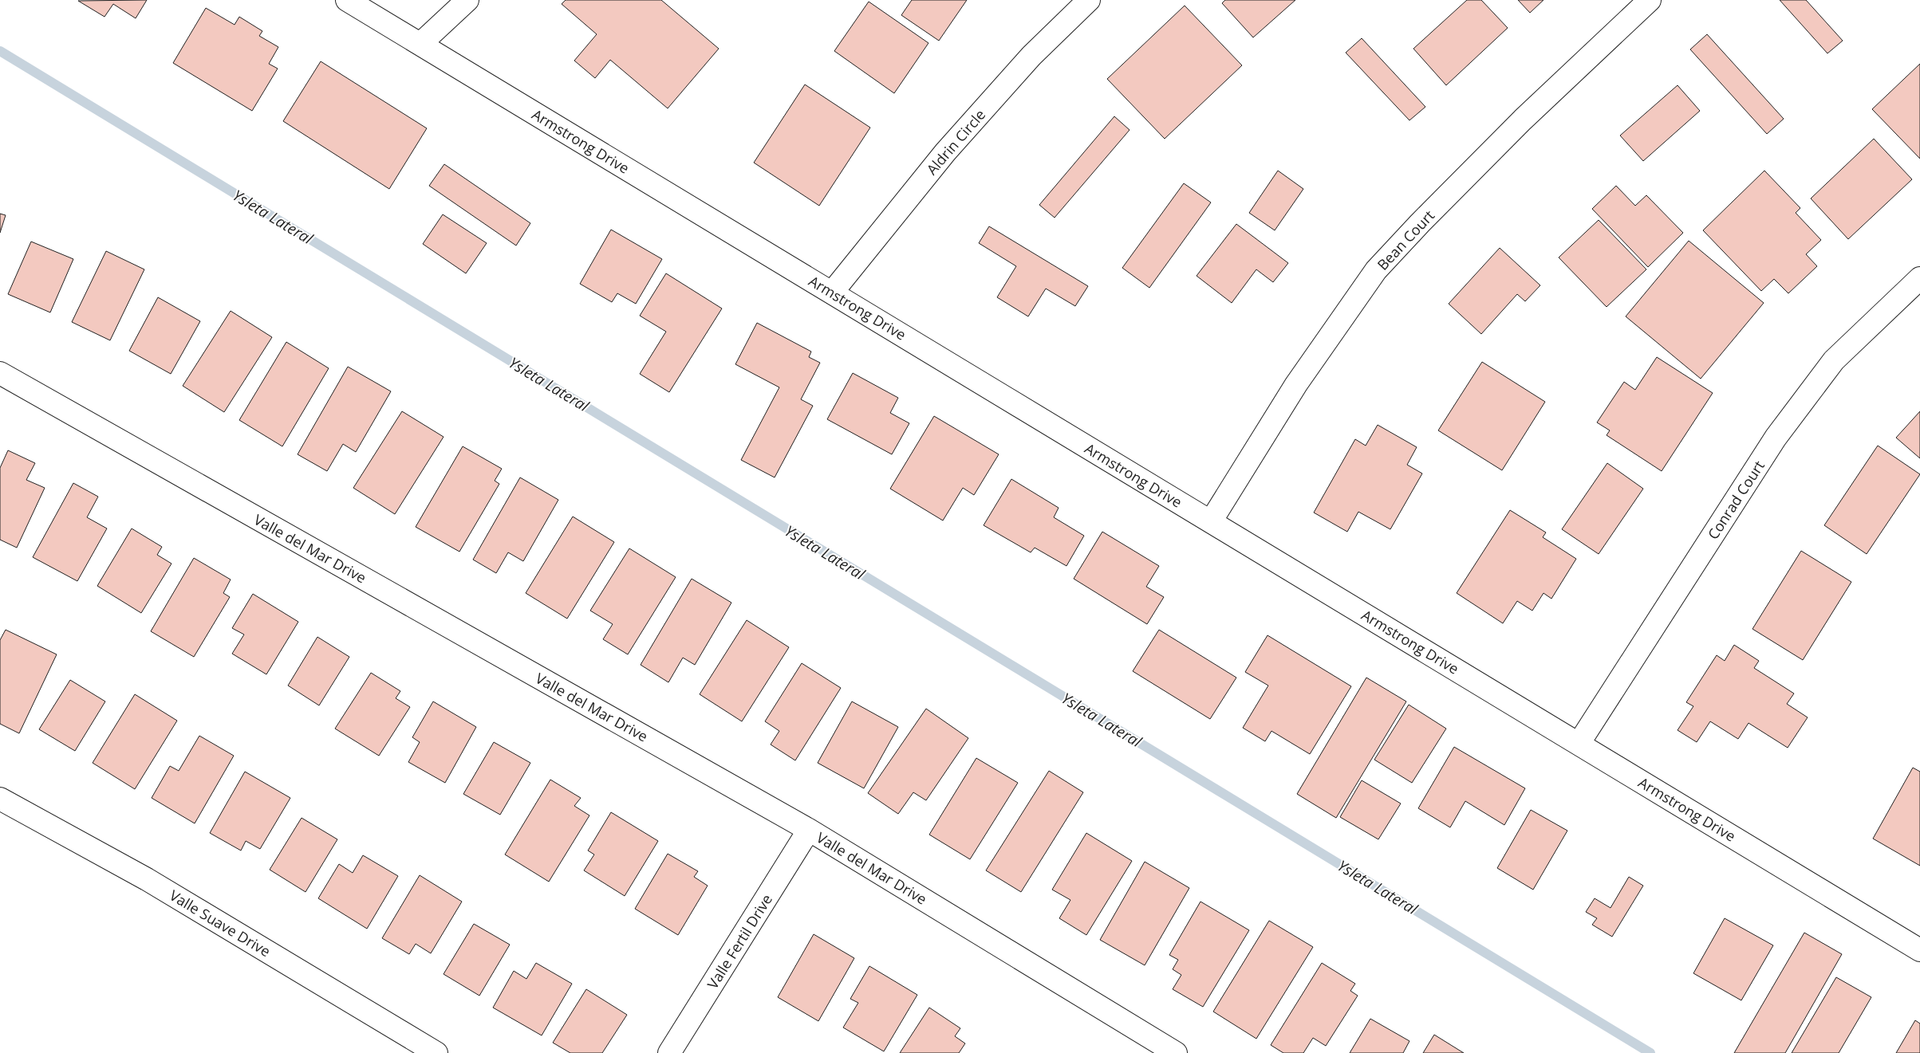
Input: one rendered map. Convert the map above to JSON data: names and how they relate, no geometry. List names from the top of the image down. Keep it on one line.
{"streets":{"street":["Armstrong Drive","Aldrin Circle","Bean Court","Conrad Court","Valle del Mar Drive","Valle Suave Drive","Valle Fertil Drive"]},"crossings":[["Armstrong Drive","Aldrin Circle"],["Armstrong Drive","Bean Court"],["Armstrong Drive","Conrad Court"],["Valle del Mar Drive","Valle Fertil Drive"]],"water":["Ysleta Lateral"]}
